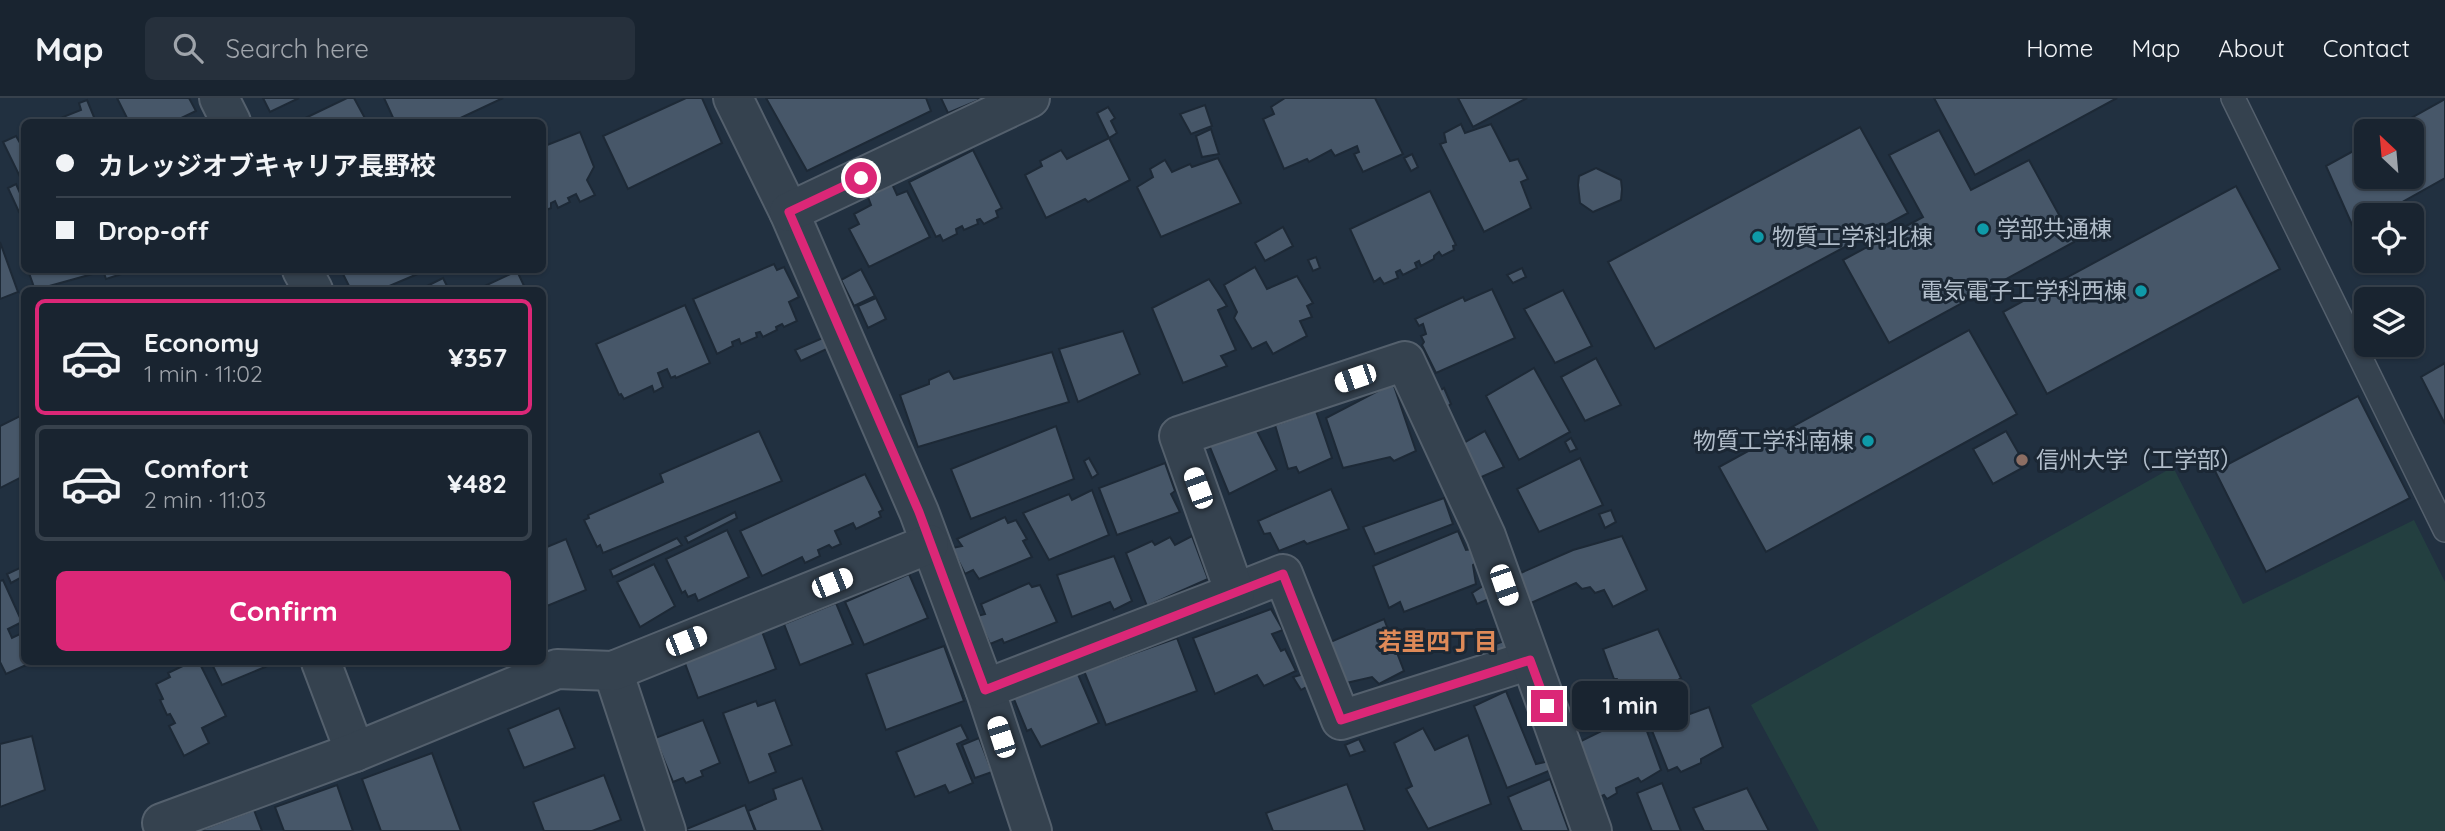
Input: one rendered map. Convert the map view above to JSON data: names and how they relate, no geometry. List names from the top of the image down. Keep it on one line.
{"districts":["若里四丁目"],"places":["学部共通棟","物質工学科北棟","電気電子工学科西棟","物質工学科南棟","信州大学（工学部）"],"north":"top left","page":{"header":"Map","search":"Search here","nav":["Home","Map","About","Contact"],"banner":["カレッジオブキャリア長野校","Drop-off"],"list":[{"name":"Economy","note":"1 min · 11:02","value":"¥357"},{"name":"Comfort","note":"2 min · 11:03","value":"¥482"}],"buttons":"Confirm","bubble":"1 min"}}
